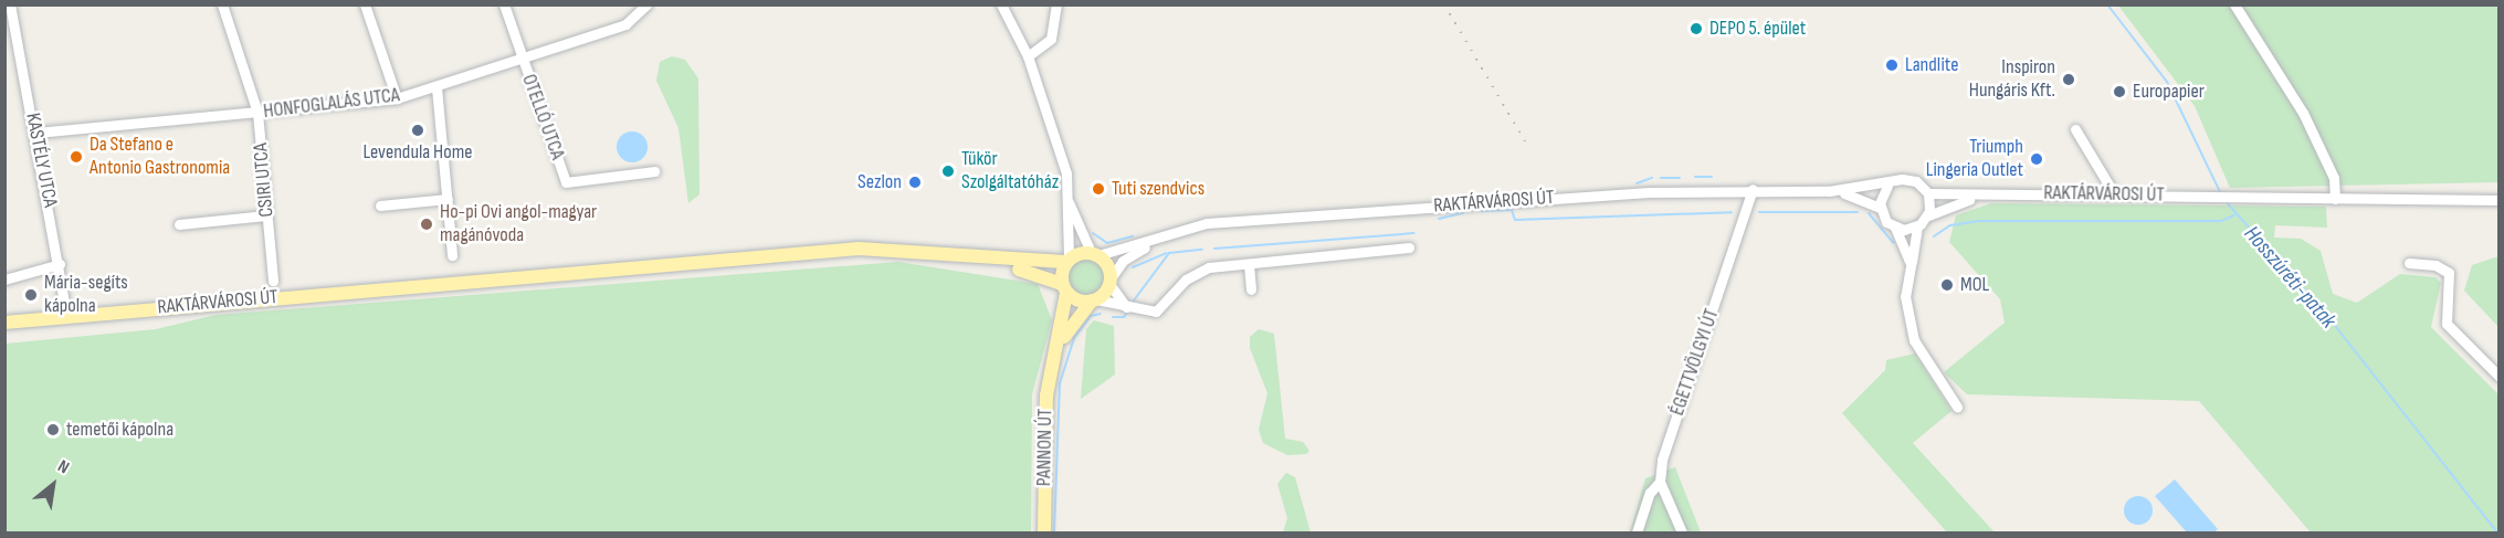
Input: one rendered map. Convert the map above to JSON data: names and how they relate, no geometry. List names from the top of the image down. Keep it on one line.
{"streets":{"main road":["RAKTÁRVÁROSI ÚT","PANNON ÚT"],"street":["HONFOGLALÁS UTCA","OTELLÓ UTCA","KASTÉLY UTCA","CSIRI UTCA","ÉGETTVÖLGYI ÚT"]},"crossings":[["HONFOGLALÁS UTCA","OTELLÓ UTCA"],["HONFOGLALÁS UTCA","KASTÉLY UTCA"],["HONFOGLALÁS UTCA","CSIRI UTCA"],["KASTÉLY UTCA","RAKTÁRVÁROSI ÚT"],["RAKTÁRVÁROSI ÚT","ÉGETTVÖLGYI ÚT"],["RAKTÁRVÁROSI ÚT","PANNON ÚT"]],"water":["Hosszúréti-patak"],"places":["DEPO 5. épület","Landlite","Inspiron Hungáris Kft.","Europapier","Levendula Home","Da Stefano e Antonio Gastronomia","Triumph Lingeria Outlet","Tükör Szolgáltatóház","Sezlon","Tuti szendvics","Ho-pi Ovi angol-magyar magánóvoda","MOL","Mária-segíts kápolna","temetői kápolna"],"north":"top right"}
